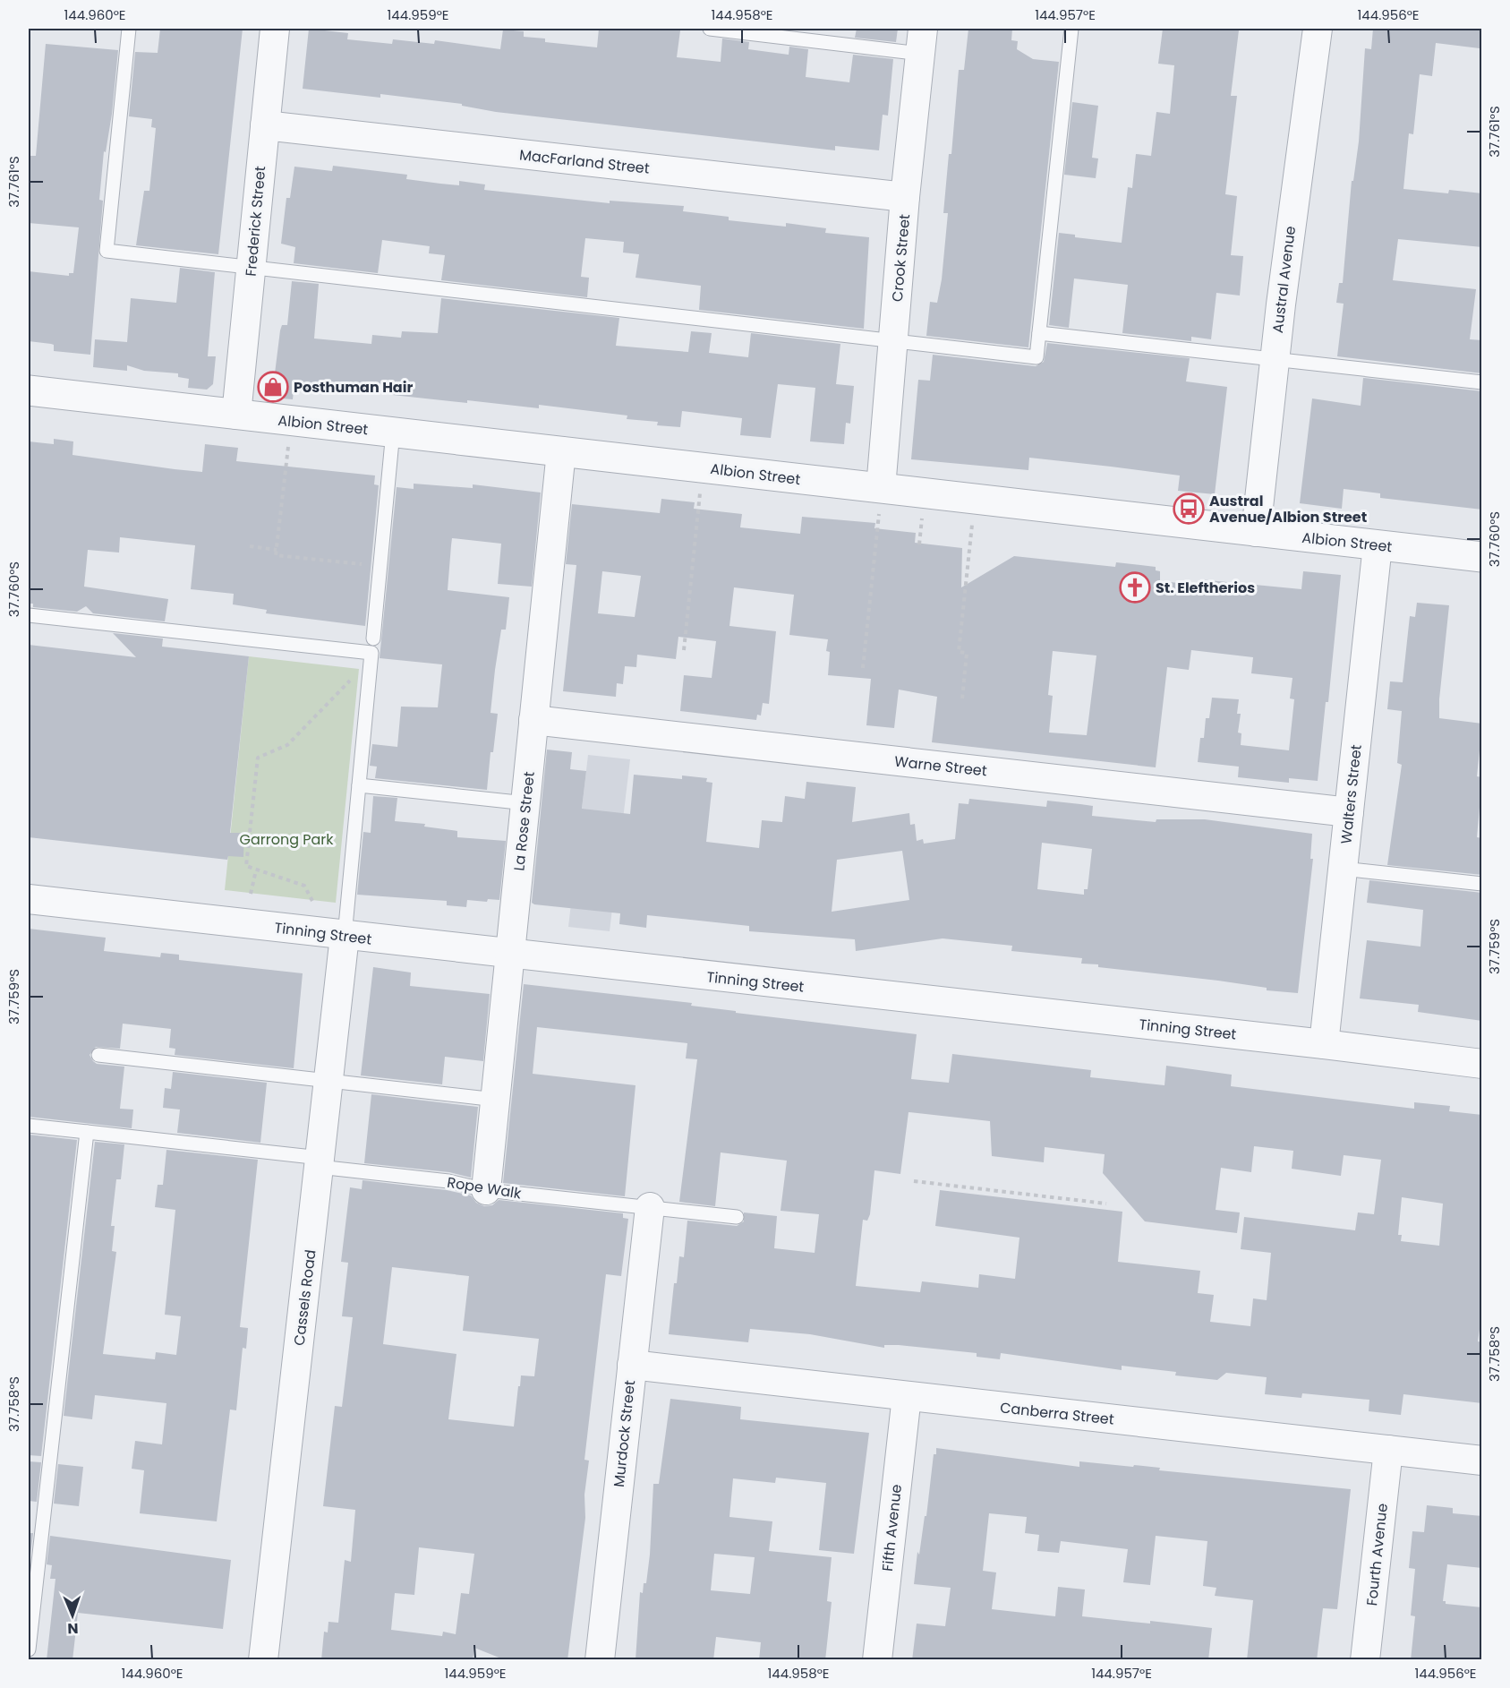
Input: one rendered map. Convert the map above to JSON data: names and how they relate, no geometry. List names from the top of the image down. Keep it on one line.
{"streets":{"street":["MacFarland Street","Frederick Street","Crook Street","Austral Avenue","Albion Street","Warne Street","Walters Street","La Rose Street","Tinning Street","Cassels Road","Canberra Street","Murdock Street","Fifth Avenue","Fourth Avenue"],"lane":["Rope Walk"]},"crossings":[["MacFarland Street","Frederick Street"],["MacFarland Street","Crook Street"],["Frederick Street","Albion Street"],["Crook Street","Albion Street"],["Austral Avenue","Albion Street"],["Albion Street","Walters Street"],["Albion Street","La Rose Street"],["Warne Street","Walters Street"],["Warne Street","La Rose Street"],["Walters Street","Tinning Street"],["La Rose Street","Tinning Street"],["La Rose Street","Rope Walk"],["Tinning Street","Cassels Road"],["Rope Walk","Cassels Road"],["Rope Walk","Murdock Street"],["Canberra Street","Murdock Street"],["Canberra Street","Fifth Avenue"],["Canberra Street","Fourth Avenue"]],"parks":["Garrong Park"],"places":{"shop":["Posthuman Hair"],"bus stop":["Austral Avenue/Albion Street"],"church":["St. Eleftherios"]},"north":"bottom","coordinates":["144.960°E","144.959°E","144.958°E","144.957°E","144.956°E","37.761°S","37.760°S","37.759°S","37.758°S"]}
